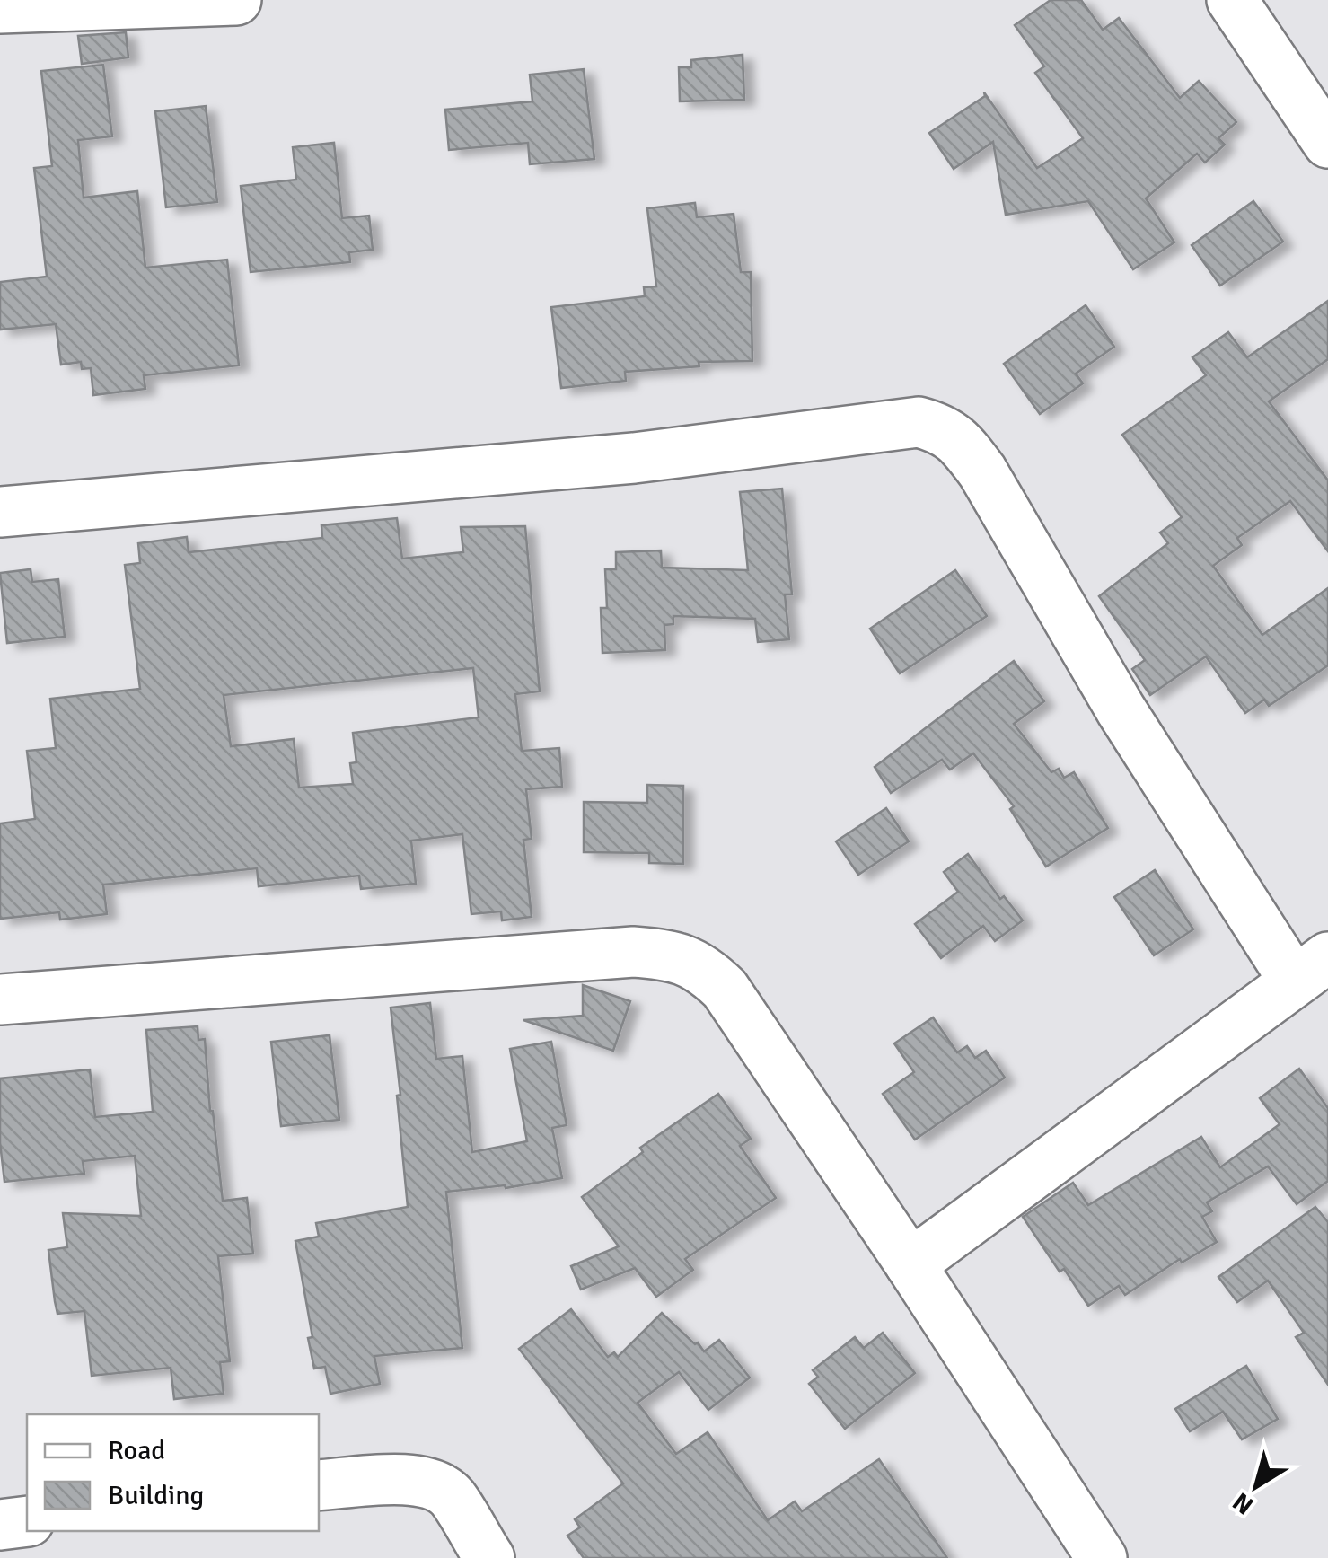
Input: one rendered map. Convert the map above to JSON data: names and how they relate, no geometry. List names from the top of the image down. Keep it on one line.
{"legend":["Road","Building"],"north":"bottom left"}
